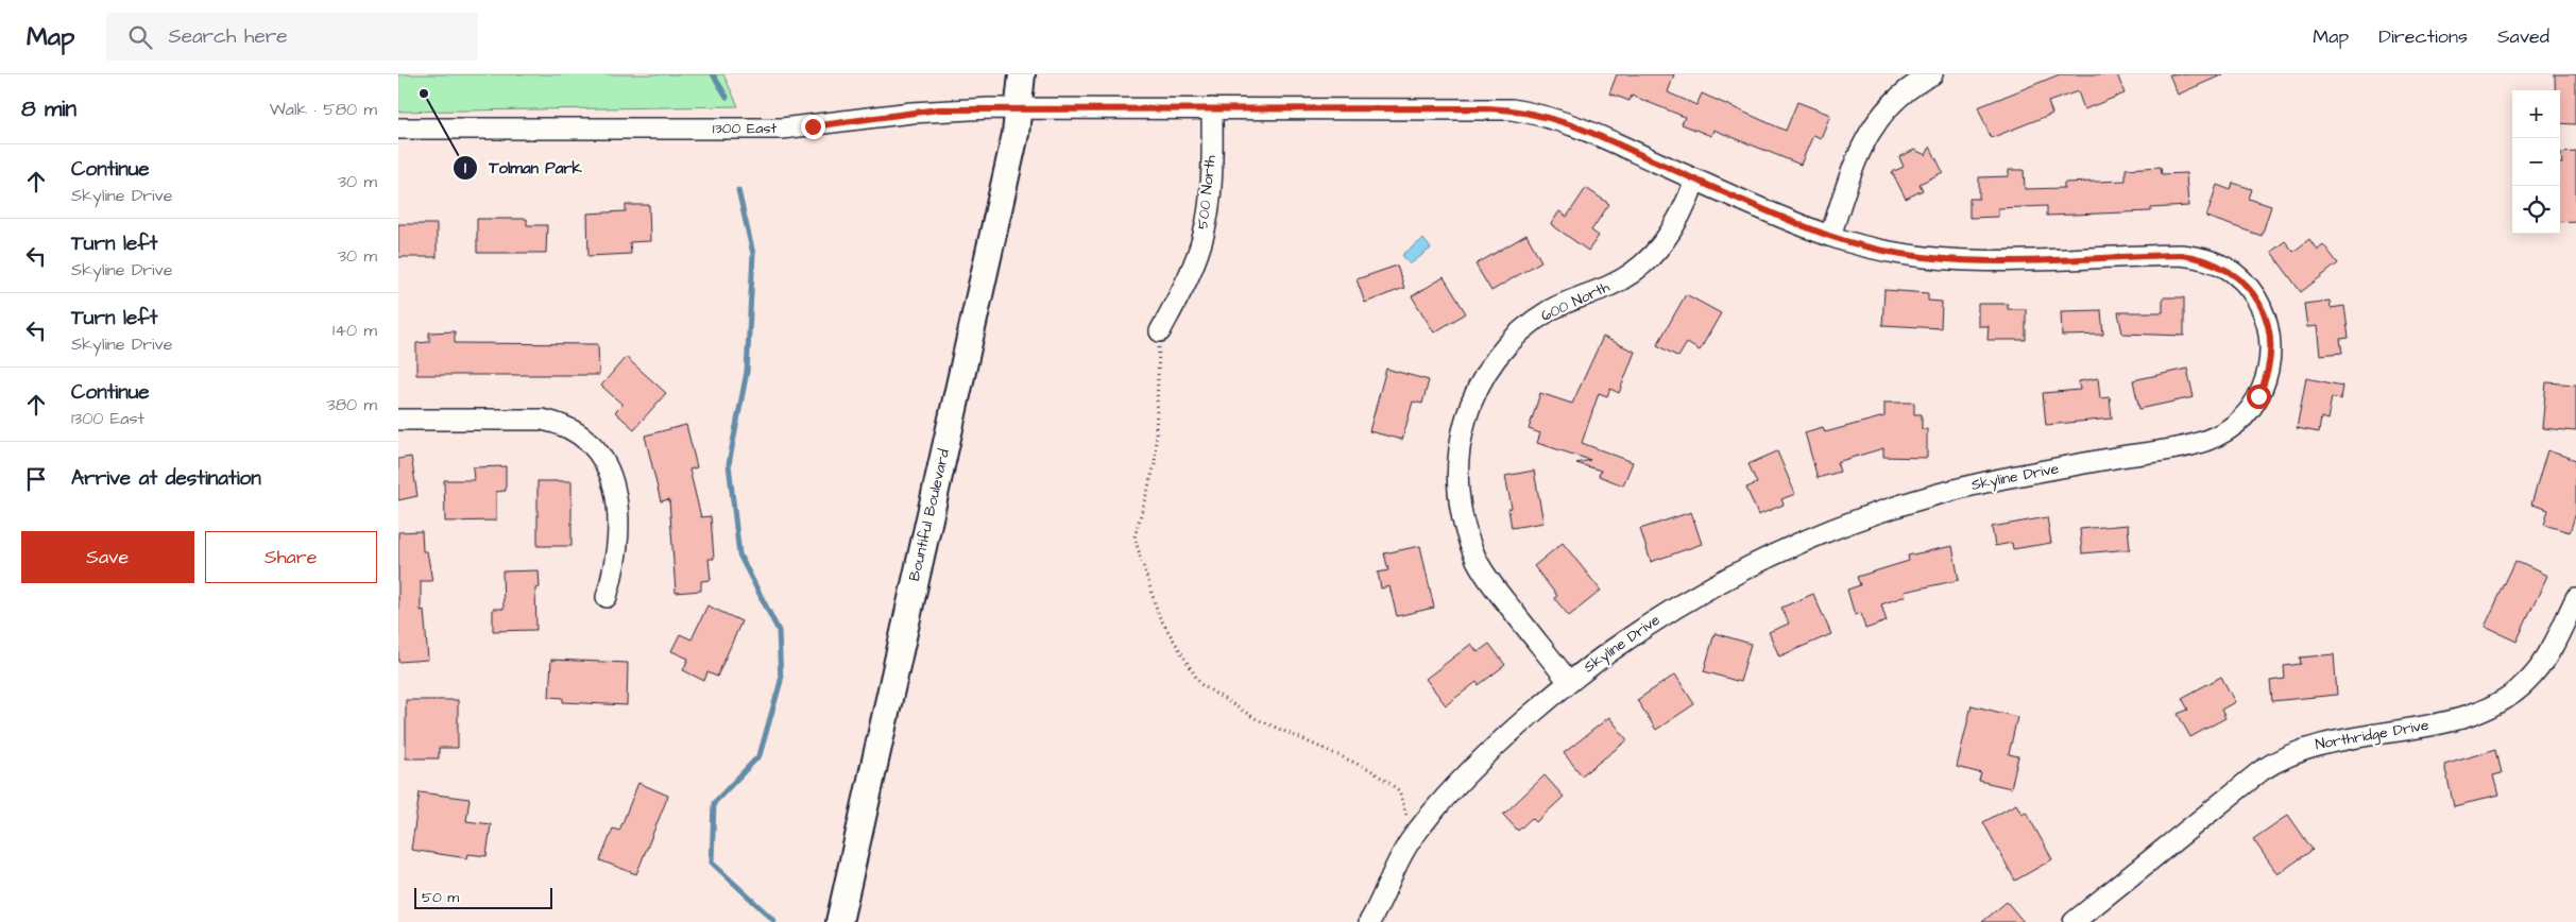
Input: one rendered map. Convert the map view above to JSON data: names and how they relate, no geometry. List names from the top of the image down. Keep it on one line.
{"streets":{"main road":["Bountiful Boulevard"],"street":["1300 East","500 North","600 North","Skyline Drive","Northridge Drive"]},"crossings":[["1300 East","500 North"],["1300 East","600 North"],["1300 East","Skyline Drive"],["1300 East","Bountiful Boulevard"],["600 North","Skyline Drive"]],"places":["Tolman Park"],"scale_bar":"50 m","page":{"header":"Map","search":"Search here","nav":["Map","Directions","Saved"],"heading":["8 min","Walk · 580 m"],"map_buttons":["+","−"],"list":[["Continue","Skyline Drive","30 m"],["Turn left","Skyline Drive","30 m"],["Turn left","Skyline Drive","140 m"],["Continue","1300 East","380 m"],"Arrive at destination"],"buttons":["Save","Share"],"scale":"50 m"}}
